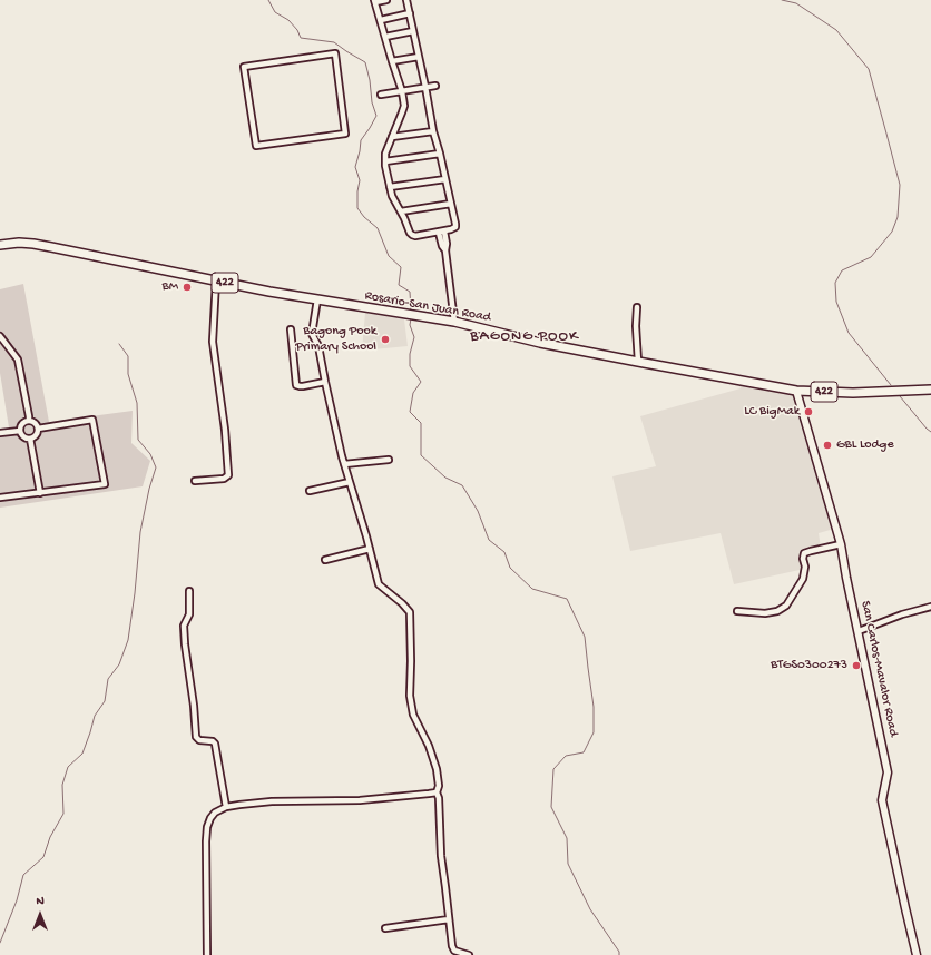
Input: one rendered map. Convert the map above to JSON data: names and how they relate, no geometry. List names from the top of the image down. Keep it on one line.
{"streets":{"main road":["422","Rosario-San Juan Road"],"street":["San Carlos-Mavalor Road"]},"crossings":[["Rosario-San Juan Road","San Carlos-Mavalor Road"]],"districts":["BAGONG POOK"],"places":["BM","Bagong Pook Primary School","LC BigMak","GBL Lodge","BTGS0300273"],"north":"top"}
